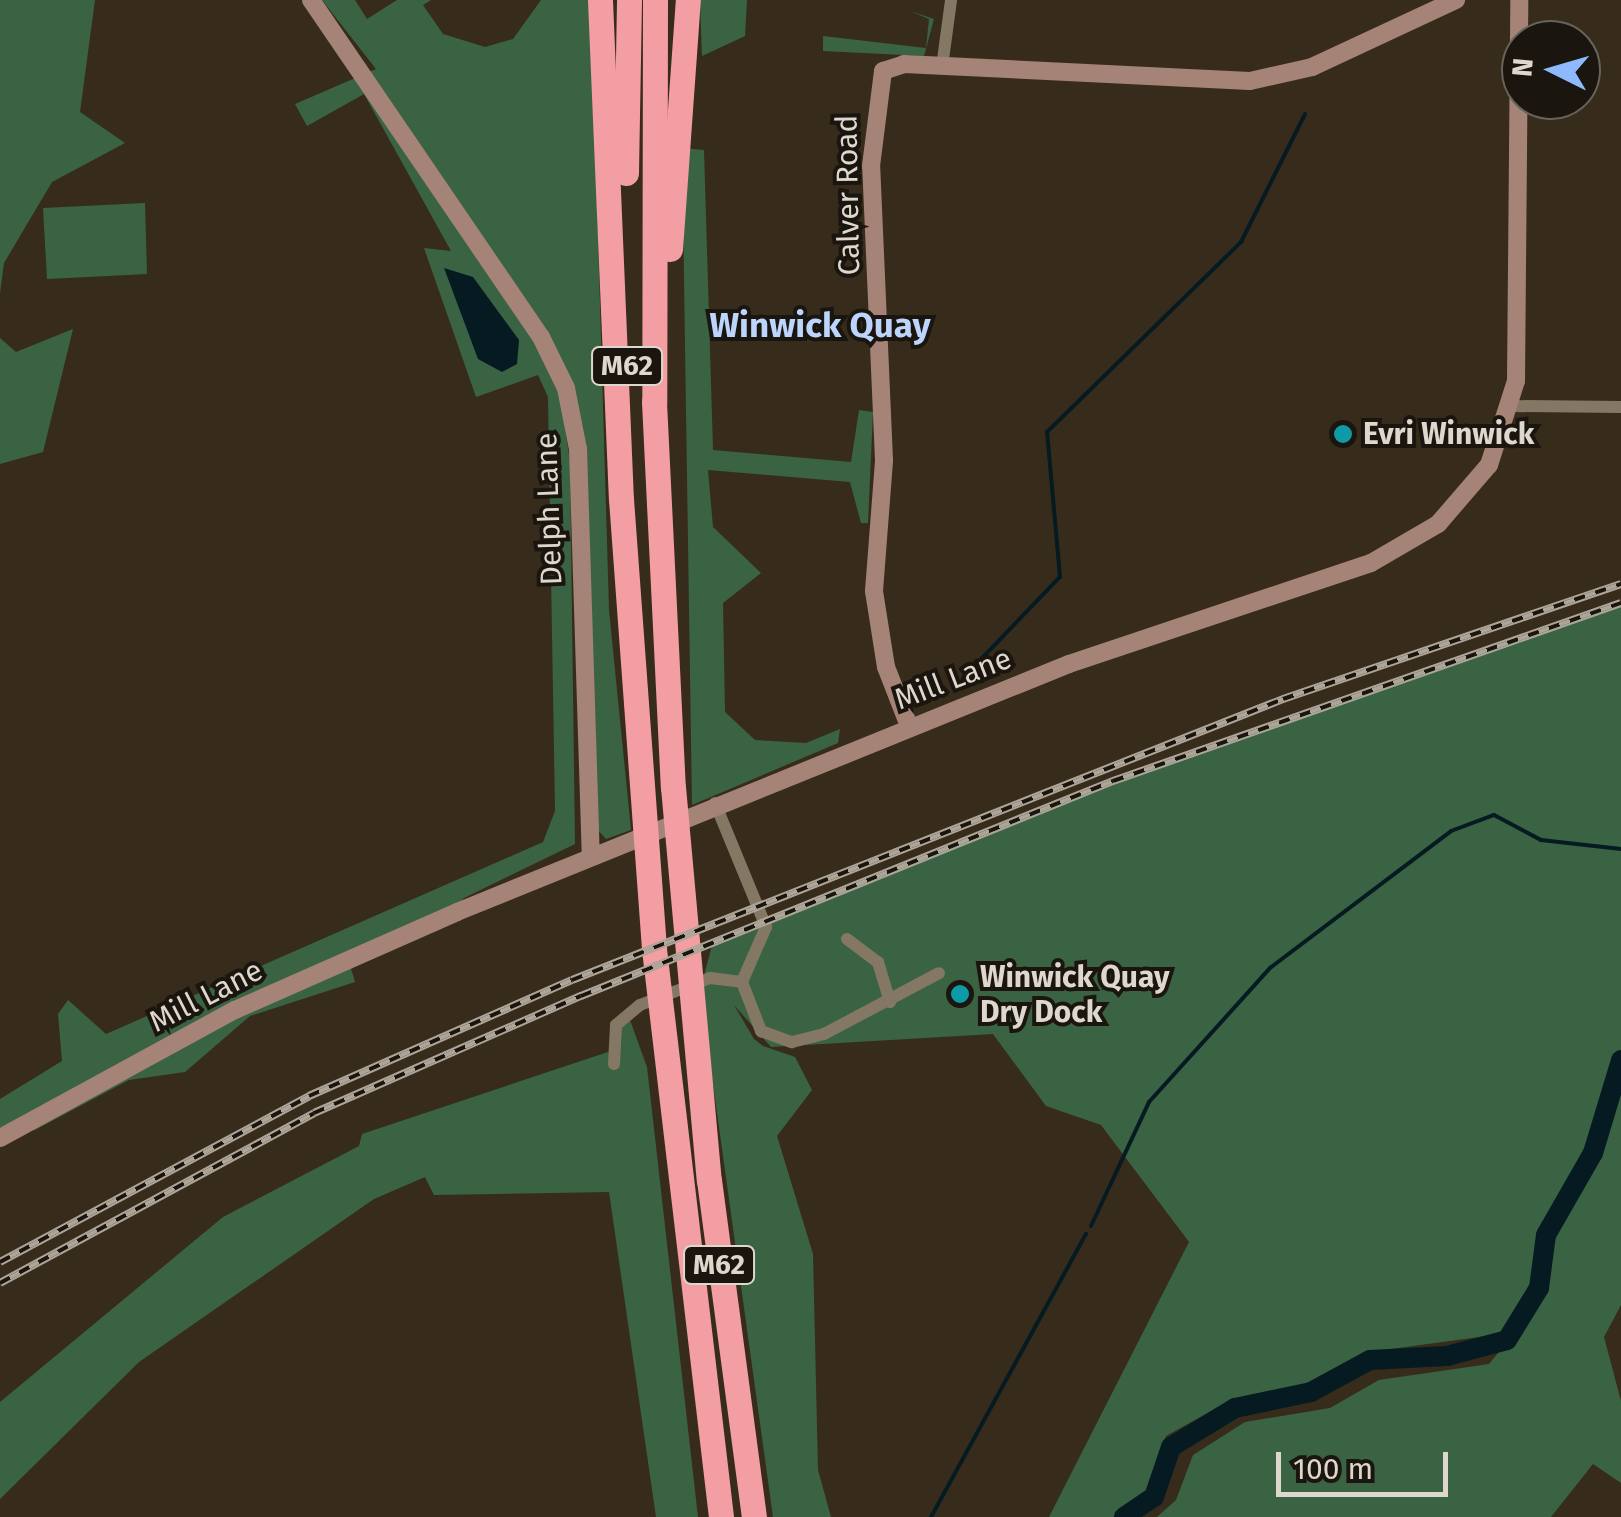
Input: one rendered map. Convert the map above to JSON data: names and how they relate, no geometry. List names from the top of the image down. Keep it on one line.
{"streets":{"highway":["M62"],"street":["Calver Road","Delph Lane","Mill Lane"]},"crossings":[["Calver Road","Mill Lane"],["Delph Lane","Mill Lane"]],"districts":["Winwick Quay"],"places":["Evri Winwick","Winwick Quay Dry Dock"],"scale_bar":"100 m","north":"left"}
